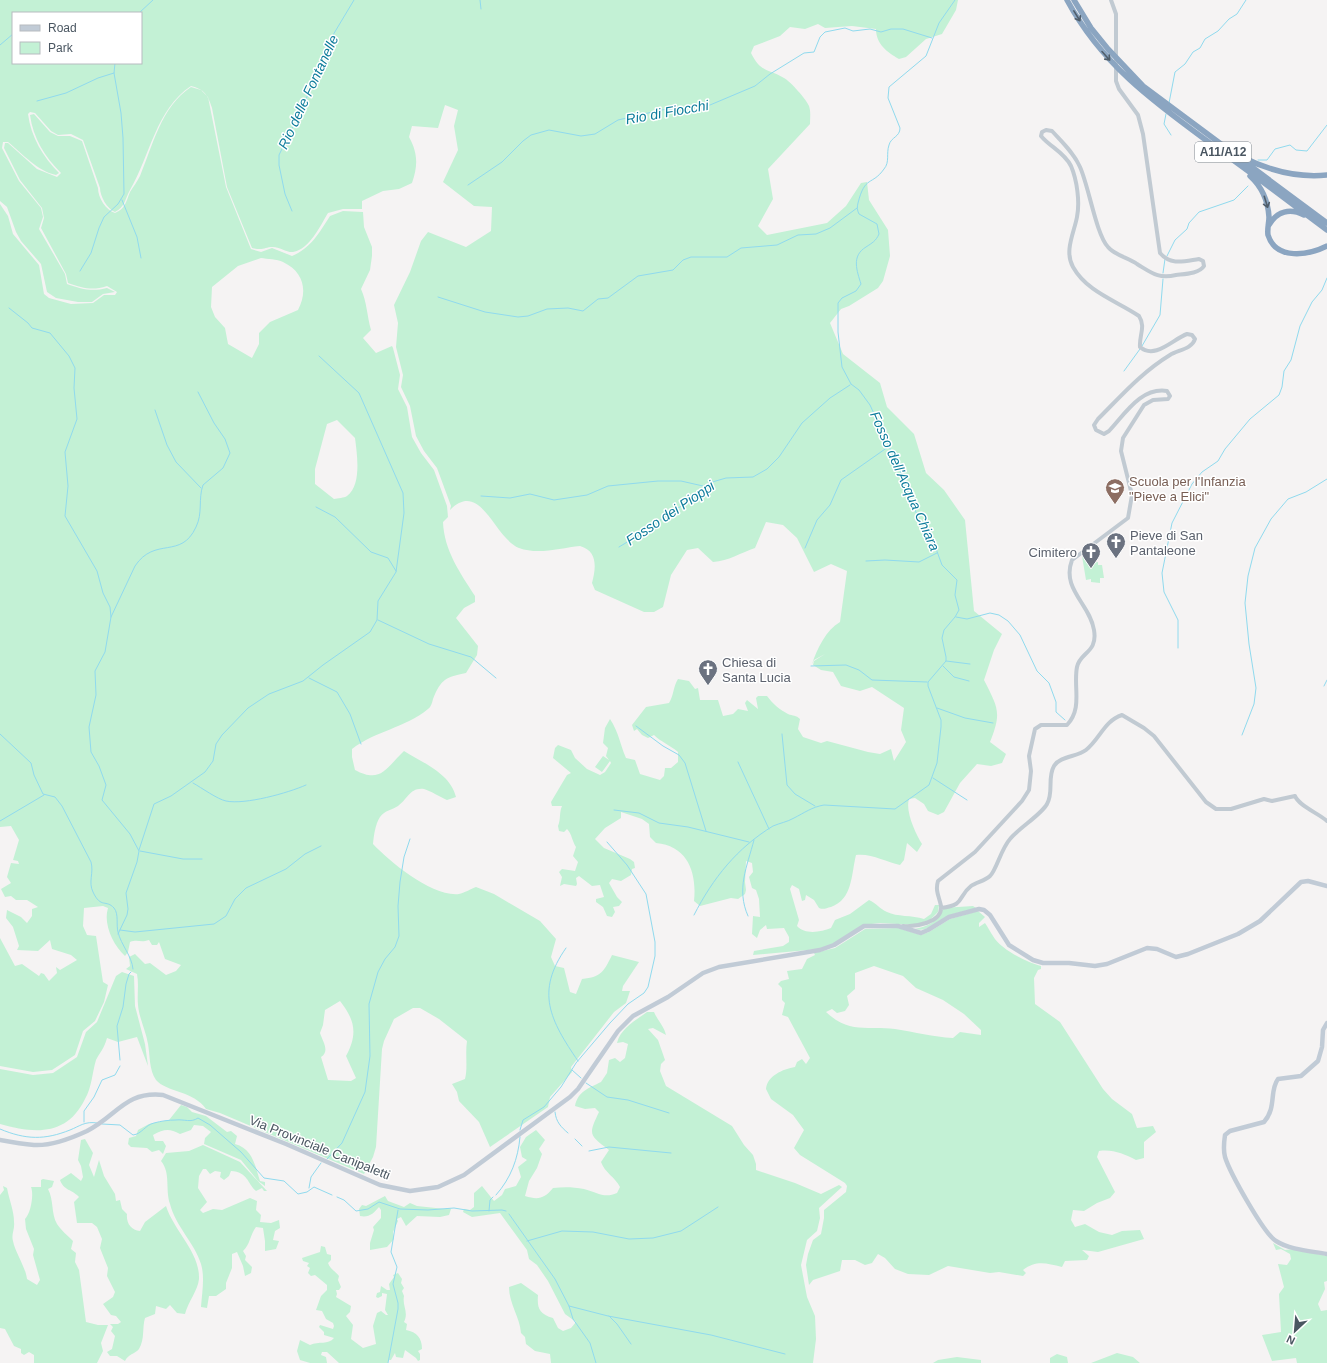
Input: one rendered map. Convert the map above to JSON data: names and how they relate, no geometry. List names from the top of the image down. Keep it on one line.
{"streets":{"highway":["A11/A12"],"main road":["Via Provinciale Canipaletti"]},"water":["Rio delle Fontanelle","Rio di Fiocchi","Fosso dell'Acqua Chiara","Fosso dei Pioppi"],"places":{"school or university":["Scuola per l'Infanzia \"Pieve a Elici\""],"church":["Pieve di San Pantaleone","Cimitero","Chiesa di Santa Lucia"]},"legend":["Road","Park"],"north":"bottom left"}
